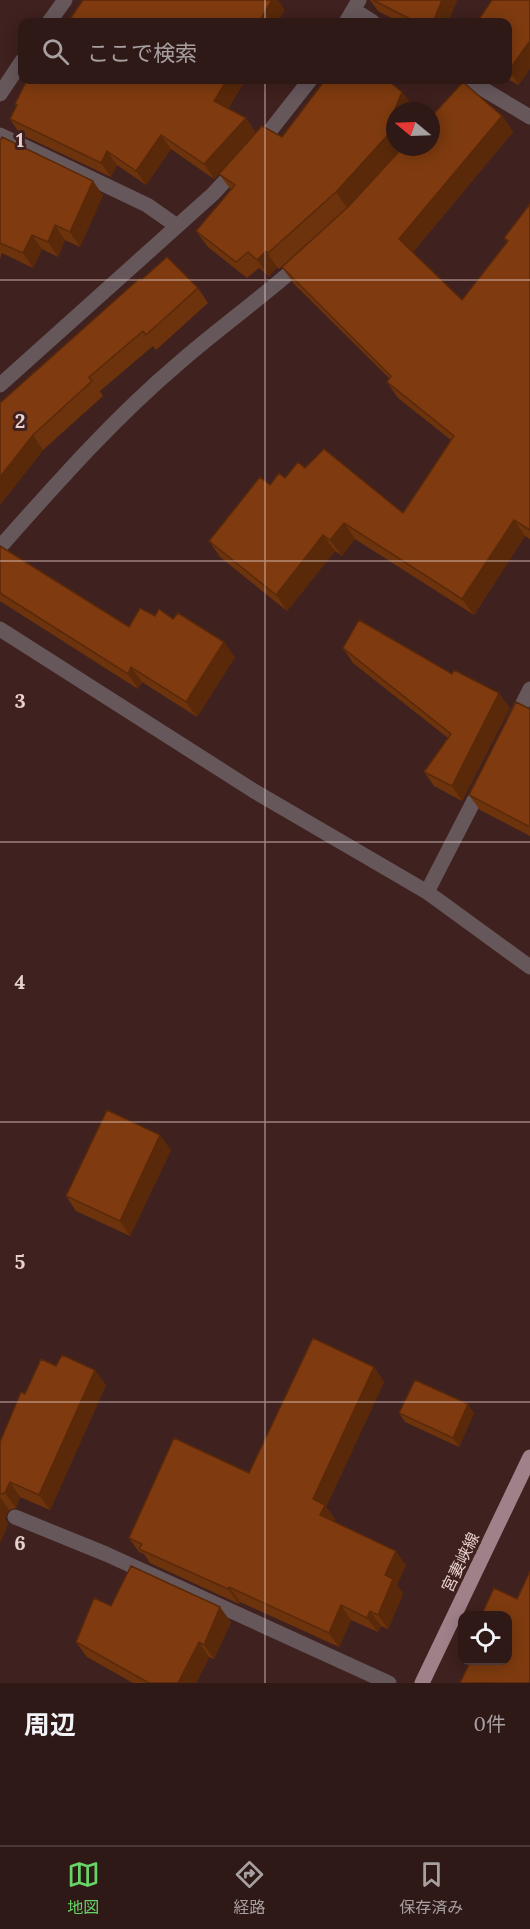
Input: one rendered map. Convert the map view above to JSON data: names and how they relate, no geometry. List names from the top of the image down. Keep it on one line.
{"streets":{"main road":["宮妻峡線"]},"north":"left","page":{"search":"ここで検索","heading":["周辺","0件"],"nav":["地図","経路","保存済み"]},"grid":{"rows":["1","2","3","4","5","6"]}}
